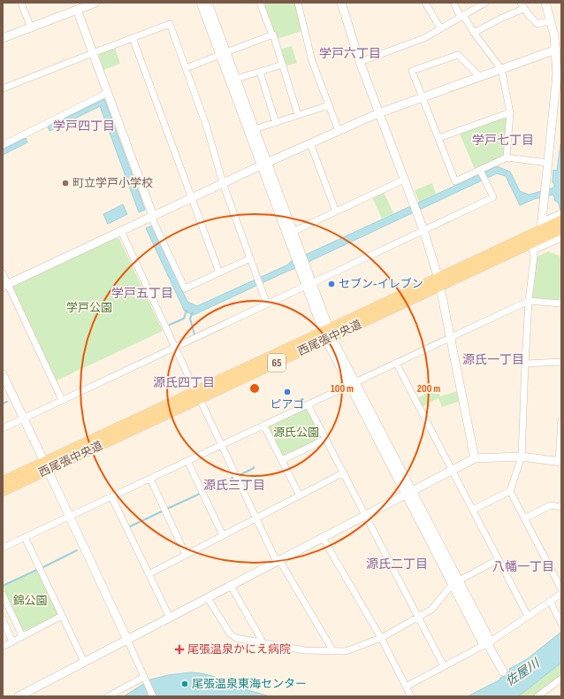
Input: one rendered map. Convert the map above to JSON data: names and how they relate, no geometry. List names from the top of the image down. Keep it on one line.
{"streets":{"main road":["西尾張中央道","65"]},"districts":["学戸六丁目","学戸四丁目","学戸七丁目","学戸五丁目","源氏一丁目","源氏四丁目","源氏三丁目","源氏二丁目","八幡一丁目"],"water":["佐屋川"],"parks":["学戸公園","源氏公園","錦公園"],"places":{"other":["町立学戸小学校","セブン-イレブン","ピアゴ","尾張温泉東海センター"],"health":["尾張温泉かにえ病院"]},"rings":["100 m","200 m"]}
